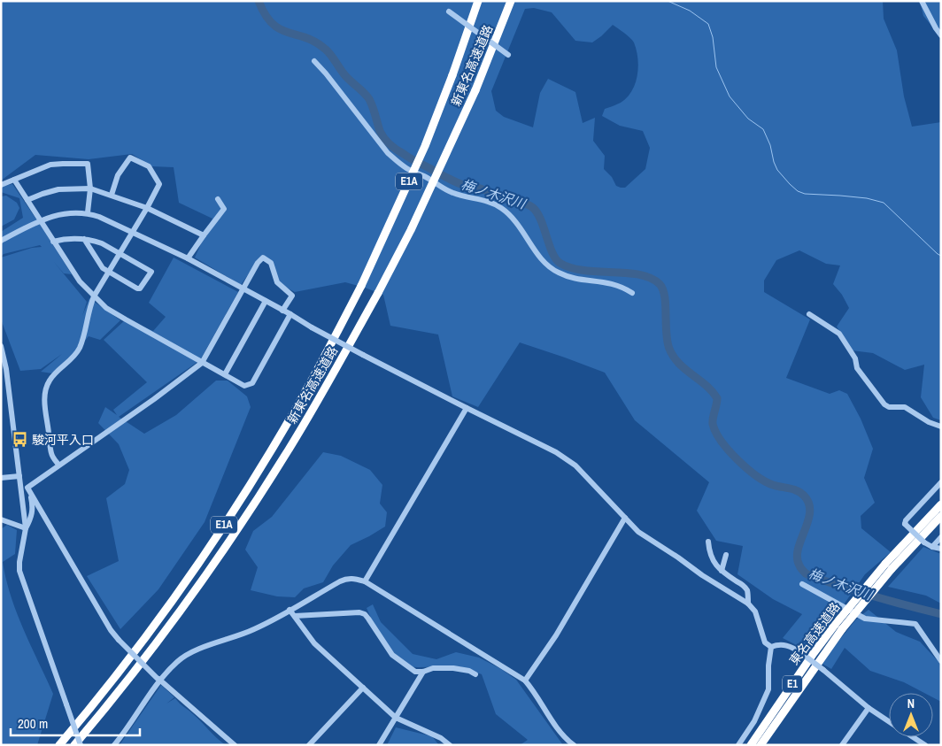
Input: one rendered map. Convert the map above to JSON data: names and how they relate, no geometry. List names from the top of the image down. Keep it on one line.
{"streets":{"highway":["新東名高速道路","E1A","東名高速道路","E1"]},"water":["梅ノ木沢川"],"places":{"bus stop":["駿河平入口"]},"scale_bar":"200 m","north":"top"}
